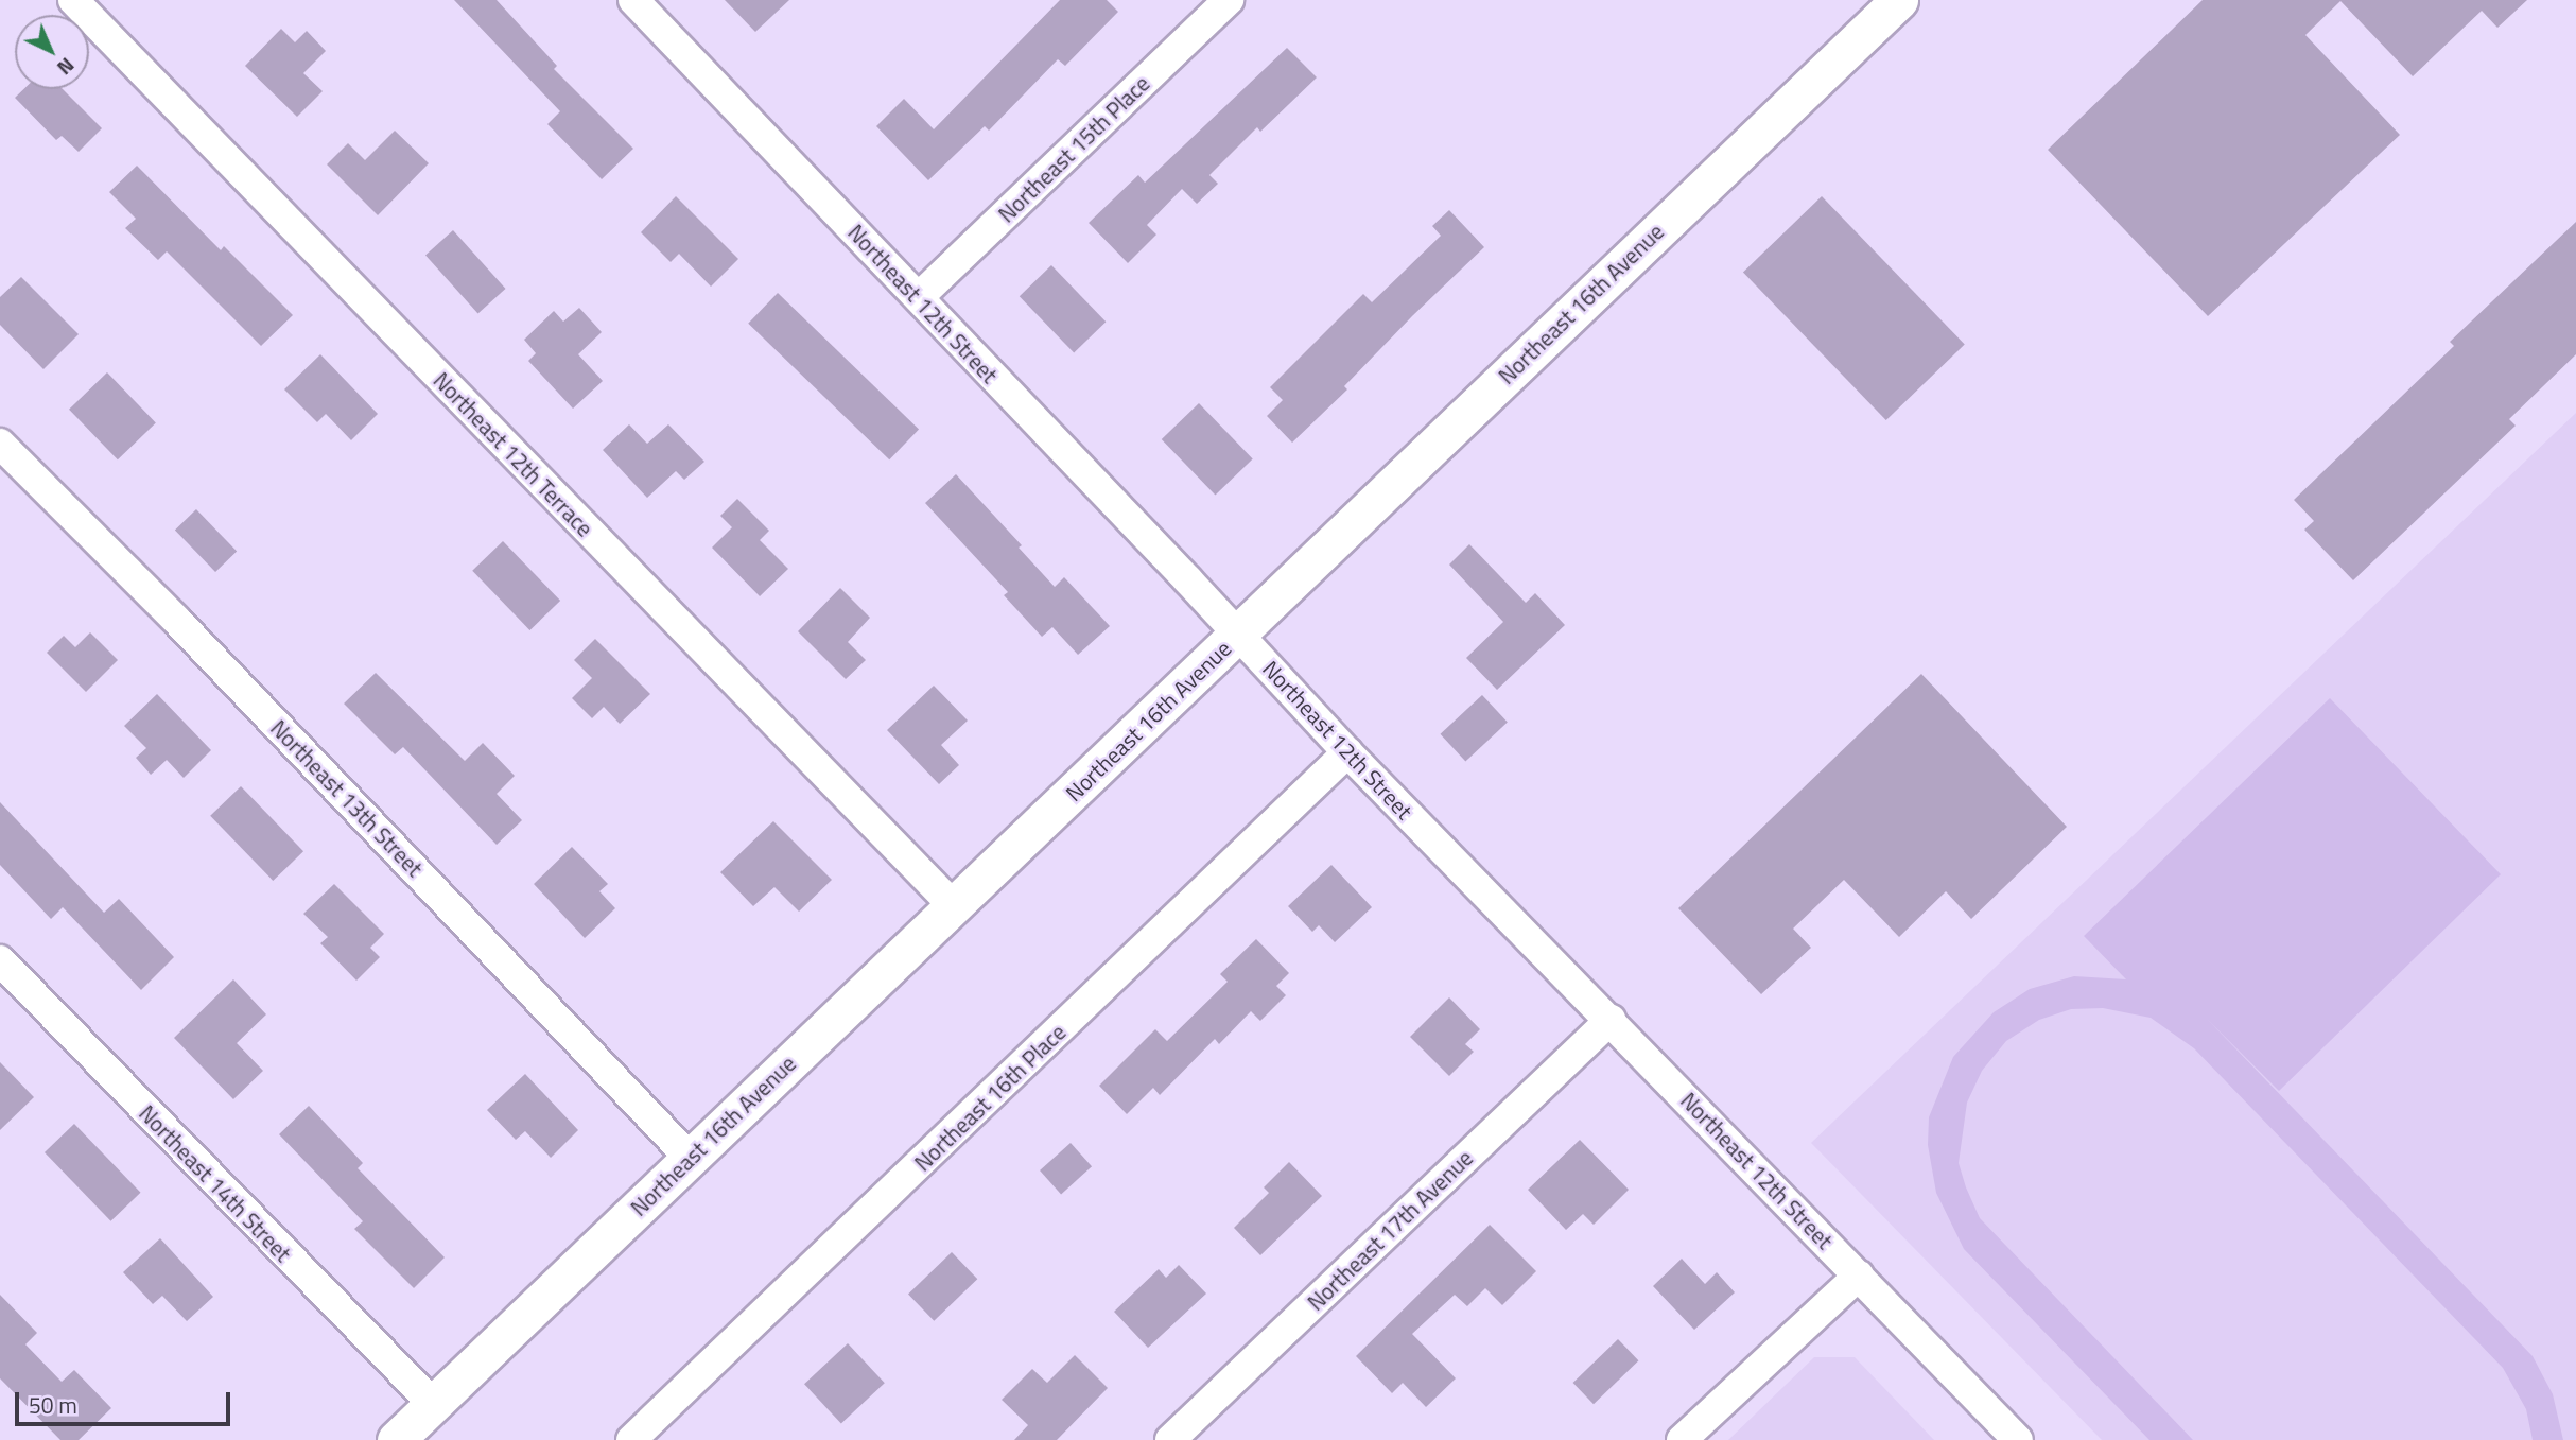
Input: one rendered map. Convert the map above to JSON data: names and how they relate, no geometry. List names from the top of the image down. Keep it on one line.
{"streets":{"street":["Northeast 15th Place","Northeast 12th Street","Northeast 16th Avenue","Northeast 12th Terrace","Northeast 13th Street","Northeast 16th Place","Northeast 14th Street","Northeast 17th Avenue"]},"crossings":[["Northeast 15th Place","Northeast 12th Street"],["Northeast 12th Street","Northeast 16th Avenue"],["Northeast 12th Street","Northeast 16th Place"],["Northeast 12th Street","Northeast 17th Avenue"],["Northeast 16th Avenue","Northeast 12th Terrace"],["Northeast 16th Avenue","Northeast 13th Street"],["Northeast 16th Avenue","Northeast 14th Street"]],"scale_bar":"50 m","north":"bottom right"}
